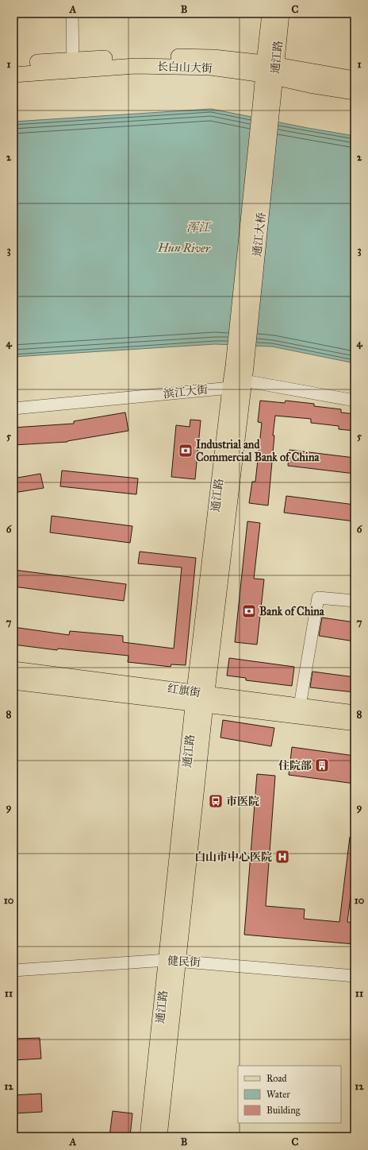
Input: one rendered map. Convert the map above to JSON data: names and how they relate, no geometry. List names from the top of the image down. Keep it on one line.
{"streets":{"main road":["通江路","长白山大街","通江大桥","红旗街"],"street":["滨江大街","健民街"]},"crossings":[["通江路","长白山大街"],["通江路","通江大桥"],["通江路","滨江大街"],["通江路","红旗街"],["通江路","健民街"]],"water":["浑江","Hun River"],"places":{"bank":["Industrial and Commercial Bank of China","Bank of China"],"building":["住院部"],"bus stop":["市医院"],"hospital":["白山市中心医院"]},"legend":["Road","Water","Building"],"grid":{"columns":["A","B","C"],"rows":["1","2","3","4","5","6","7","8","9","10","11","12"]}}
